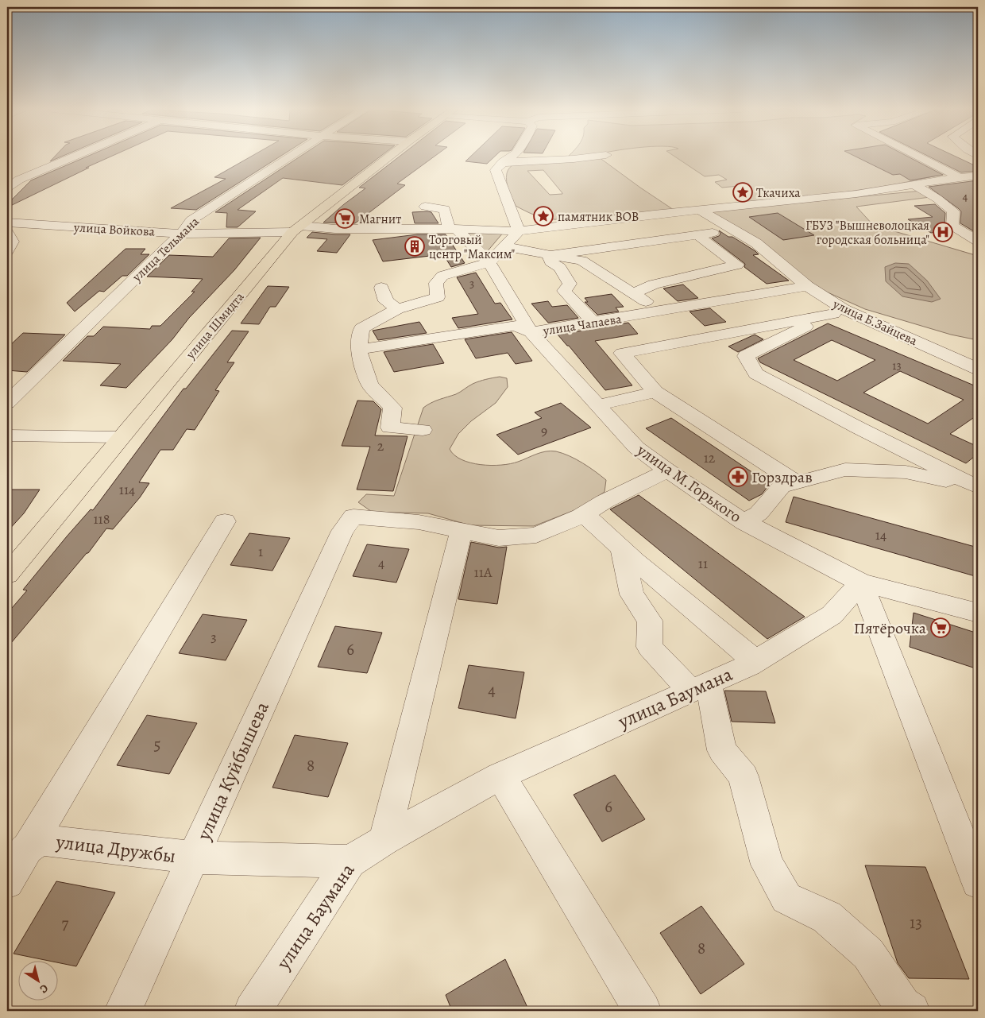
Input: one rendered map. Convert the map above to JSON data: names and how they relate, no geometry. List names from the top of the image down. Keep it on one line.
{"streets":{"main road":["улица Шмидта"],"street":["улица Войкова","улица Тельмана","улица Б.Зайцева","улица Чапаева","улица М.Горького","улица Баумана","улица Куйбышева","улица Дружбы"]},"crossings":[["улица Войкова","улица Тельмана"],["улица Войкова","улица Б.Зайцева"],["улица Войкова","улица Шмидта"],["улица Войкова","улица М.Горького"],["улица Б.Зайцева","улица Чапаева"],["улица Чапаева","улица М.Горького"],["улица М.Горького","улица Баумана"],["улица Баумана","улица Дружбы"],["улица Куйбышева","улица Дружбы"]],"places":{"place":["Ткачиха","памятник ВОВ"],"supermarket":["Магнит","Пятёрочка"],"hospital":["ГБУЗ \"Вышневолоцкая городская больница\""],"building":["Торговый центр \"Максим\""],"pharmacy":["Горздрав"]},"house_numbers":["4","3","13","9","2","12","114","118","14","1","4","11","11А","3","6","4","5","8","6","13","7","8"],"north":"bottom right"}
